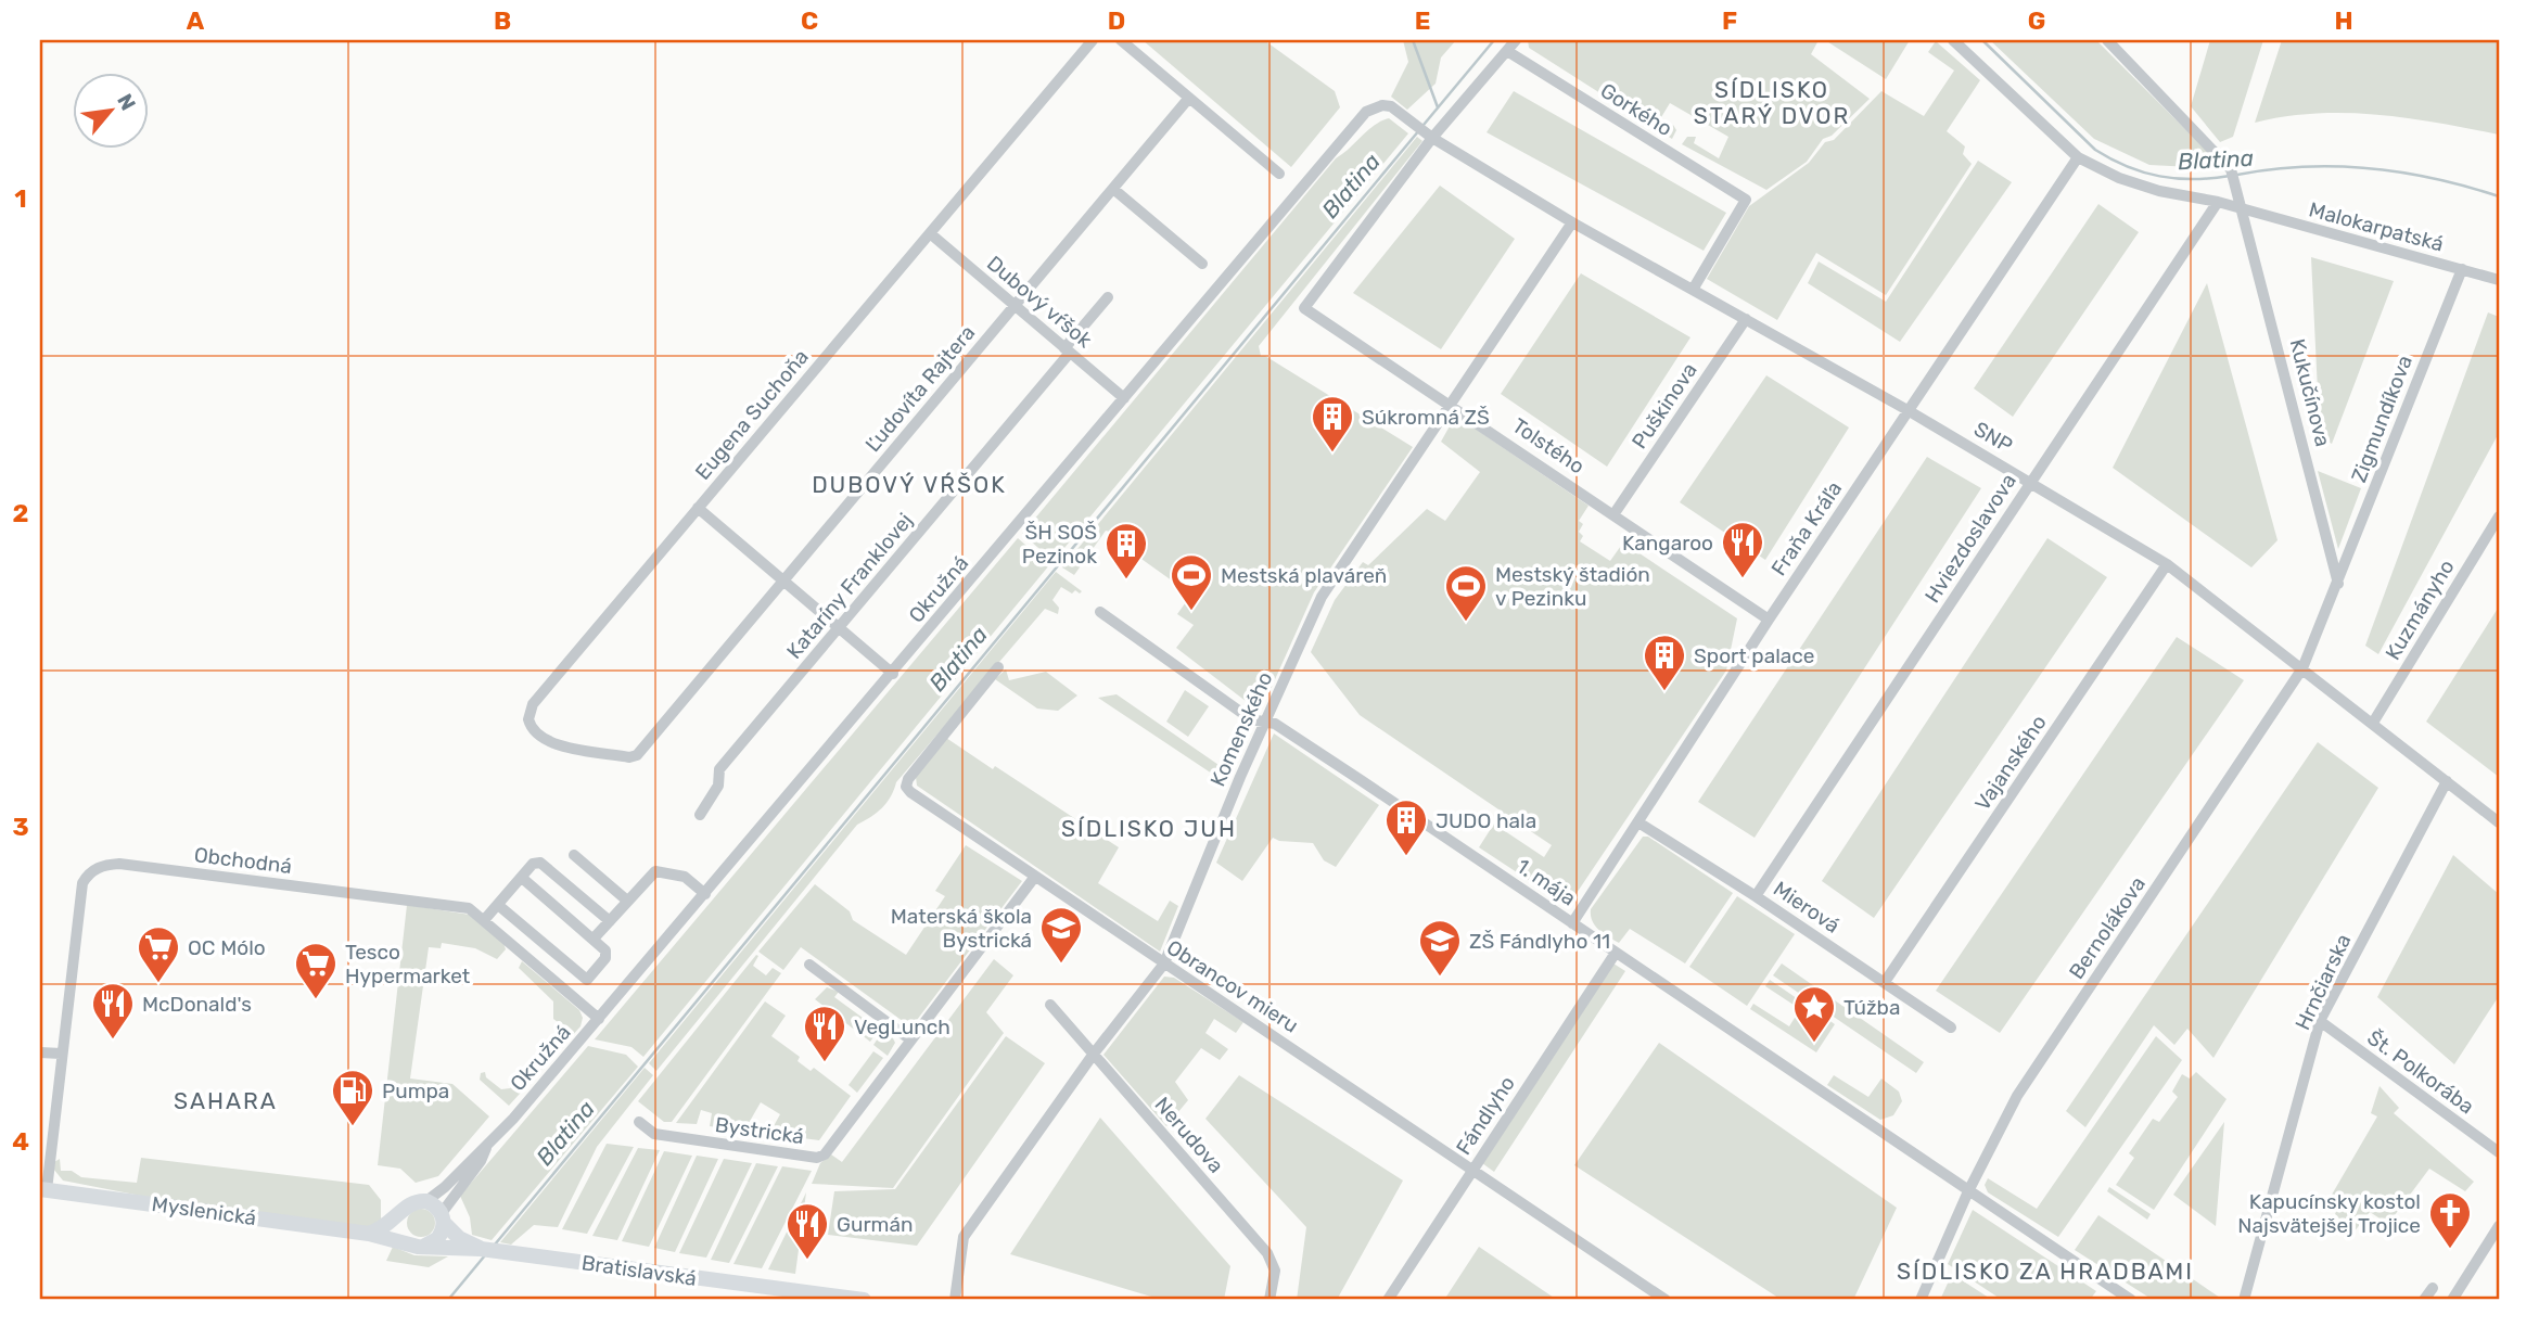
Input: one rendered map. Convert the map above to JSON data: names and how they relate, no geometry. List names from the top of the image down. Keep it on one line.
{"streets":{"main road":["Myslenická","Bratislavská"],"street":["Gorkého","Malokarpatská","Dubový vŕšok","Ľudovíta Rajtera","Kukučínova","Puškinova","Eugena Suchoňa","Zigmundíkova","SNP","Tolstého","Fraňa Kráľa","Hviezdoslavova","Kataríny Franklovej","Okružná","Kuzmányho","Komenského","Vajanského","Obchodná","1. mája","Mierová","Bernolákova","Hrnčiarska","Obrancov mieru","Št. Polkorába","Fándlyho","Bystrická","Nerudova"]},"crossings":[["Gorkého","SNP"],["Malokarpatská","Kukučínova"],["Malokarpatská","Zigmundíkova"],["Malokarpatská","Fraňa Kráľa"],["Malokarpatská","Hviezdoslavova"],["Dubový vŕšok","Ľudovíta Rajtera"],["Dubový vŕšok","Eugena Suchoňa"],["Dubový vŕšok","Kataríny Franklovej"],["Dubový vŕšok","Okružná"],["Ľudovíta Rajtera","Eugena Suchoňa"],["Kukučínova","Zigmundíkova"],["Kukučínova","Bernolákova"],["Puškinova","SNP"],["Puškinova","Tolstého"],["Zigmundíkova","Bernolákova"],["SNP","Tolstého"],["SNP","Fraňa Kráľa"],["SNP","Hviezdoslavova"],["SNP","Okružná"],["SNP","Kuzmányho"],["SNP","Komenského"],["SNP","Vajanského"],["SNP","Bernolákova"],["SNP","Hrnčiarska"],["Tolstého","Fraňa Kráľa"],["Tolstého","Okružná"],["Tolstého","Komenského"],["Fraňa Kráľa","1. mája"],["Fraňa Kráľa","Mierová"],["Hviezdoslavova","Mierová"],["Okružná","Obchodná"],["Okružná","Myslenická"],["Okružná","Bratislavská"],["Komenského","1. mája"],["Komenského","Obrancov mieru"],["Komenského","Nerudova"],["Vajanského","Mierová"],["Obchodná","Myslenická"],["1. mája","Bernolákova"],["1. mája","Fándlyho"],["Hrnčiarska","Št. Polkorába"],["Obrancov mieru","Fándlyho"],["Obrancov mieru","Bystrická"],["Myslenická","Bratislavská"]],"districts":["SÍDLISKO STARÝ DVOR","DUBOVÝ VŔŠOK","SÍDLISKO JUH","SAHARA","SÍDLISKO ZA HRADBAMI"],"water":["Blatina"],"places":{"building":["Súkromná ZŠ","ŠH SOŠ Pezinok","Sport palace","JUDO hala"],"restaurant":["Kangaroo","McDonald's","VegLunch","Gurmán"],"sports":["Mestská plaváreň","Mestský štadión v Pezinku"],"school or university":["Materská škola Bystrická","ZŠ Fándlyho 11"],"supermarket":["OC Mólo","Tesco Hypermarket"],"place":["Túžba"],"fuel station":["Pumpa"],"church":["Kapucínsky kostol Najsvätejšej Trojice"]},"north":"top right","grid":{"columns":["A","B","C","D","E","F","G","H"],"rows":["1","2","3","4"]}}
